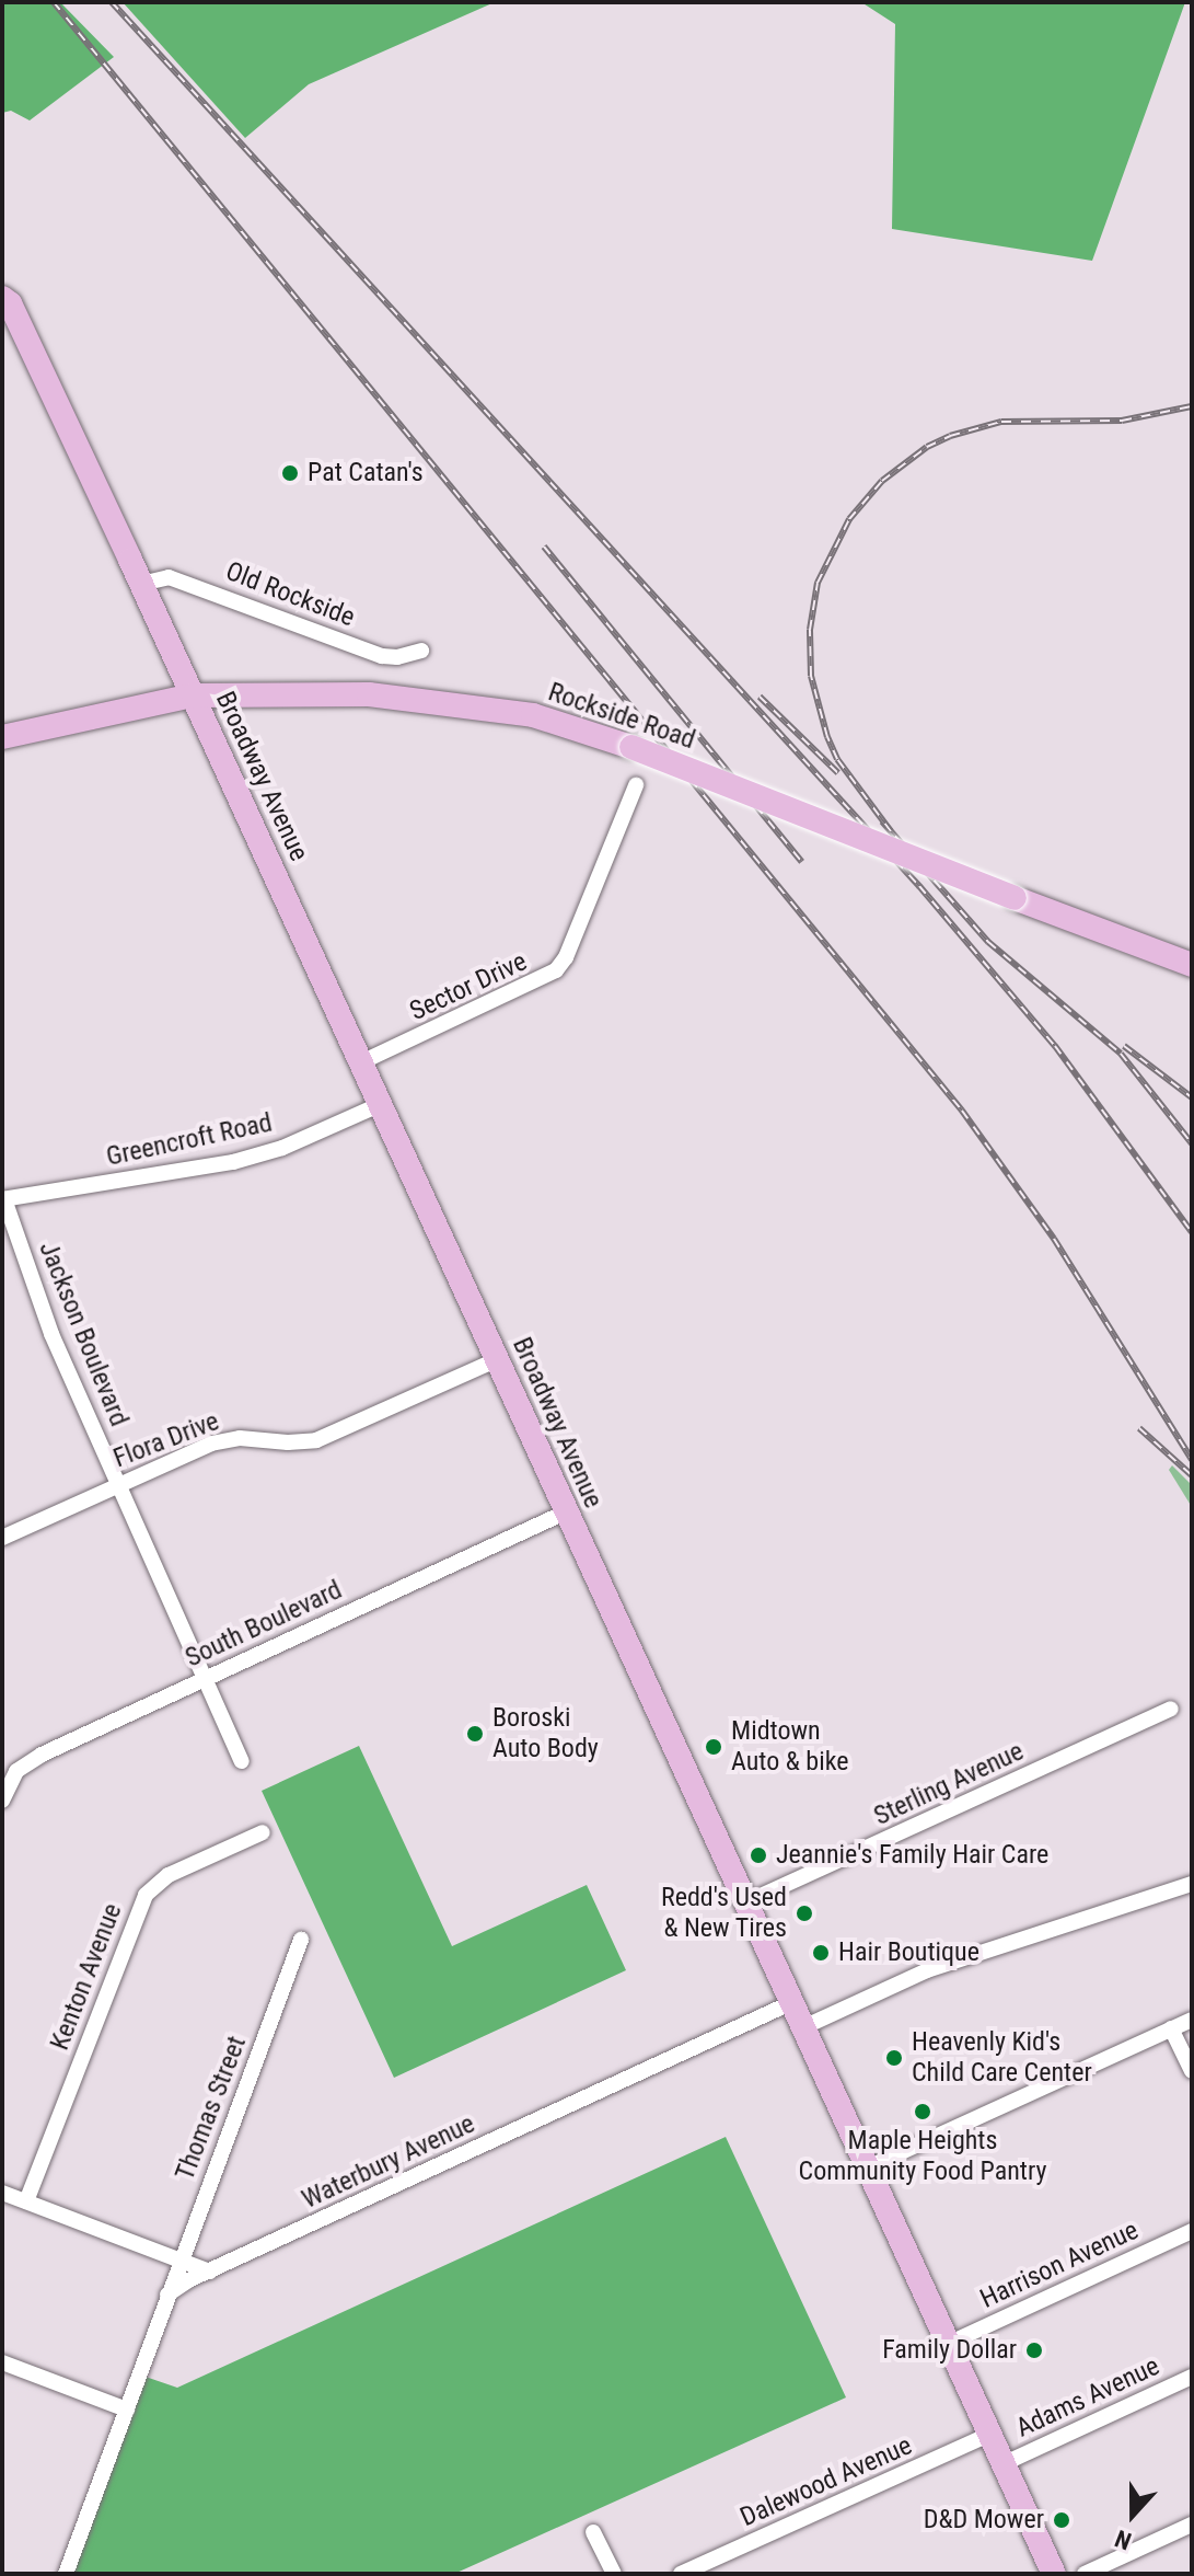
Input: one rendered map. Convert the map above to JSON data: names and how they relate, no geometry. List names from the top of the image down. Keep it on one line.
{"streets":{"main road":["Rockside Road","Broadway Avenue"],"street":["Old Rockside","Sector Drive","Greencroft Road","Jackson Boulevard","Flora Drive","South Boulevard","Sterling Avenue","Kenton Avenue","Thomas Street","Waterbury Avenue","Harrison Avenue","Adams Avenue","Dalewood Avenue"]},"crossings":[["Old Rockside","Broadway Avenue"],["Rockside Road","Broadway Avenue"],["Broadway Avenue","Sector Drive"],["Broadway Avenue","Greencroft Road"],["Broadway Avenue","Flora Drive"],["Broadway Avenue","South Boulevard"],["Broadway Avenue","Sterling Avenue"],["Broadway Avenue","Waterbury Avenue"],["Broadway Avenue","Harrison Avenue"],["Broadway Avenue","Adams Avenue"],["Broadway Avenue","Dalewood Avenue"],["Greencroft Road","Jackson Boulevard"],["Jackson Boulevard","Flora Drive"],["Jackson Boulevard","South Boulevard"]],"places":["Pat Catan's","Boroski Auto Body","Midtown Auto & bike","Jeannie's Family Hair Care","Redd's Used & New Tires","Hair Boutique","Heavenly Kid's Child Care Center","Maple Heights Community Food Pantry","Family Dollar","D&D Mower"],"north":"bottom"}
